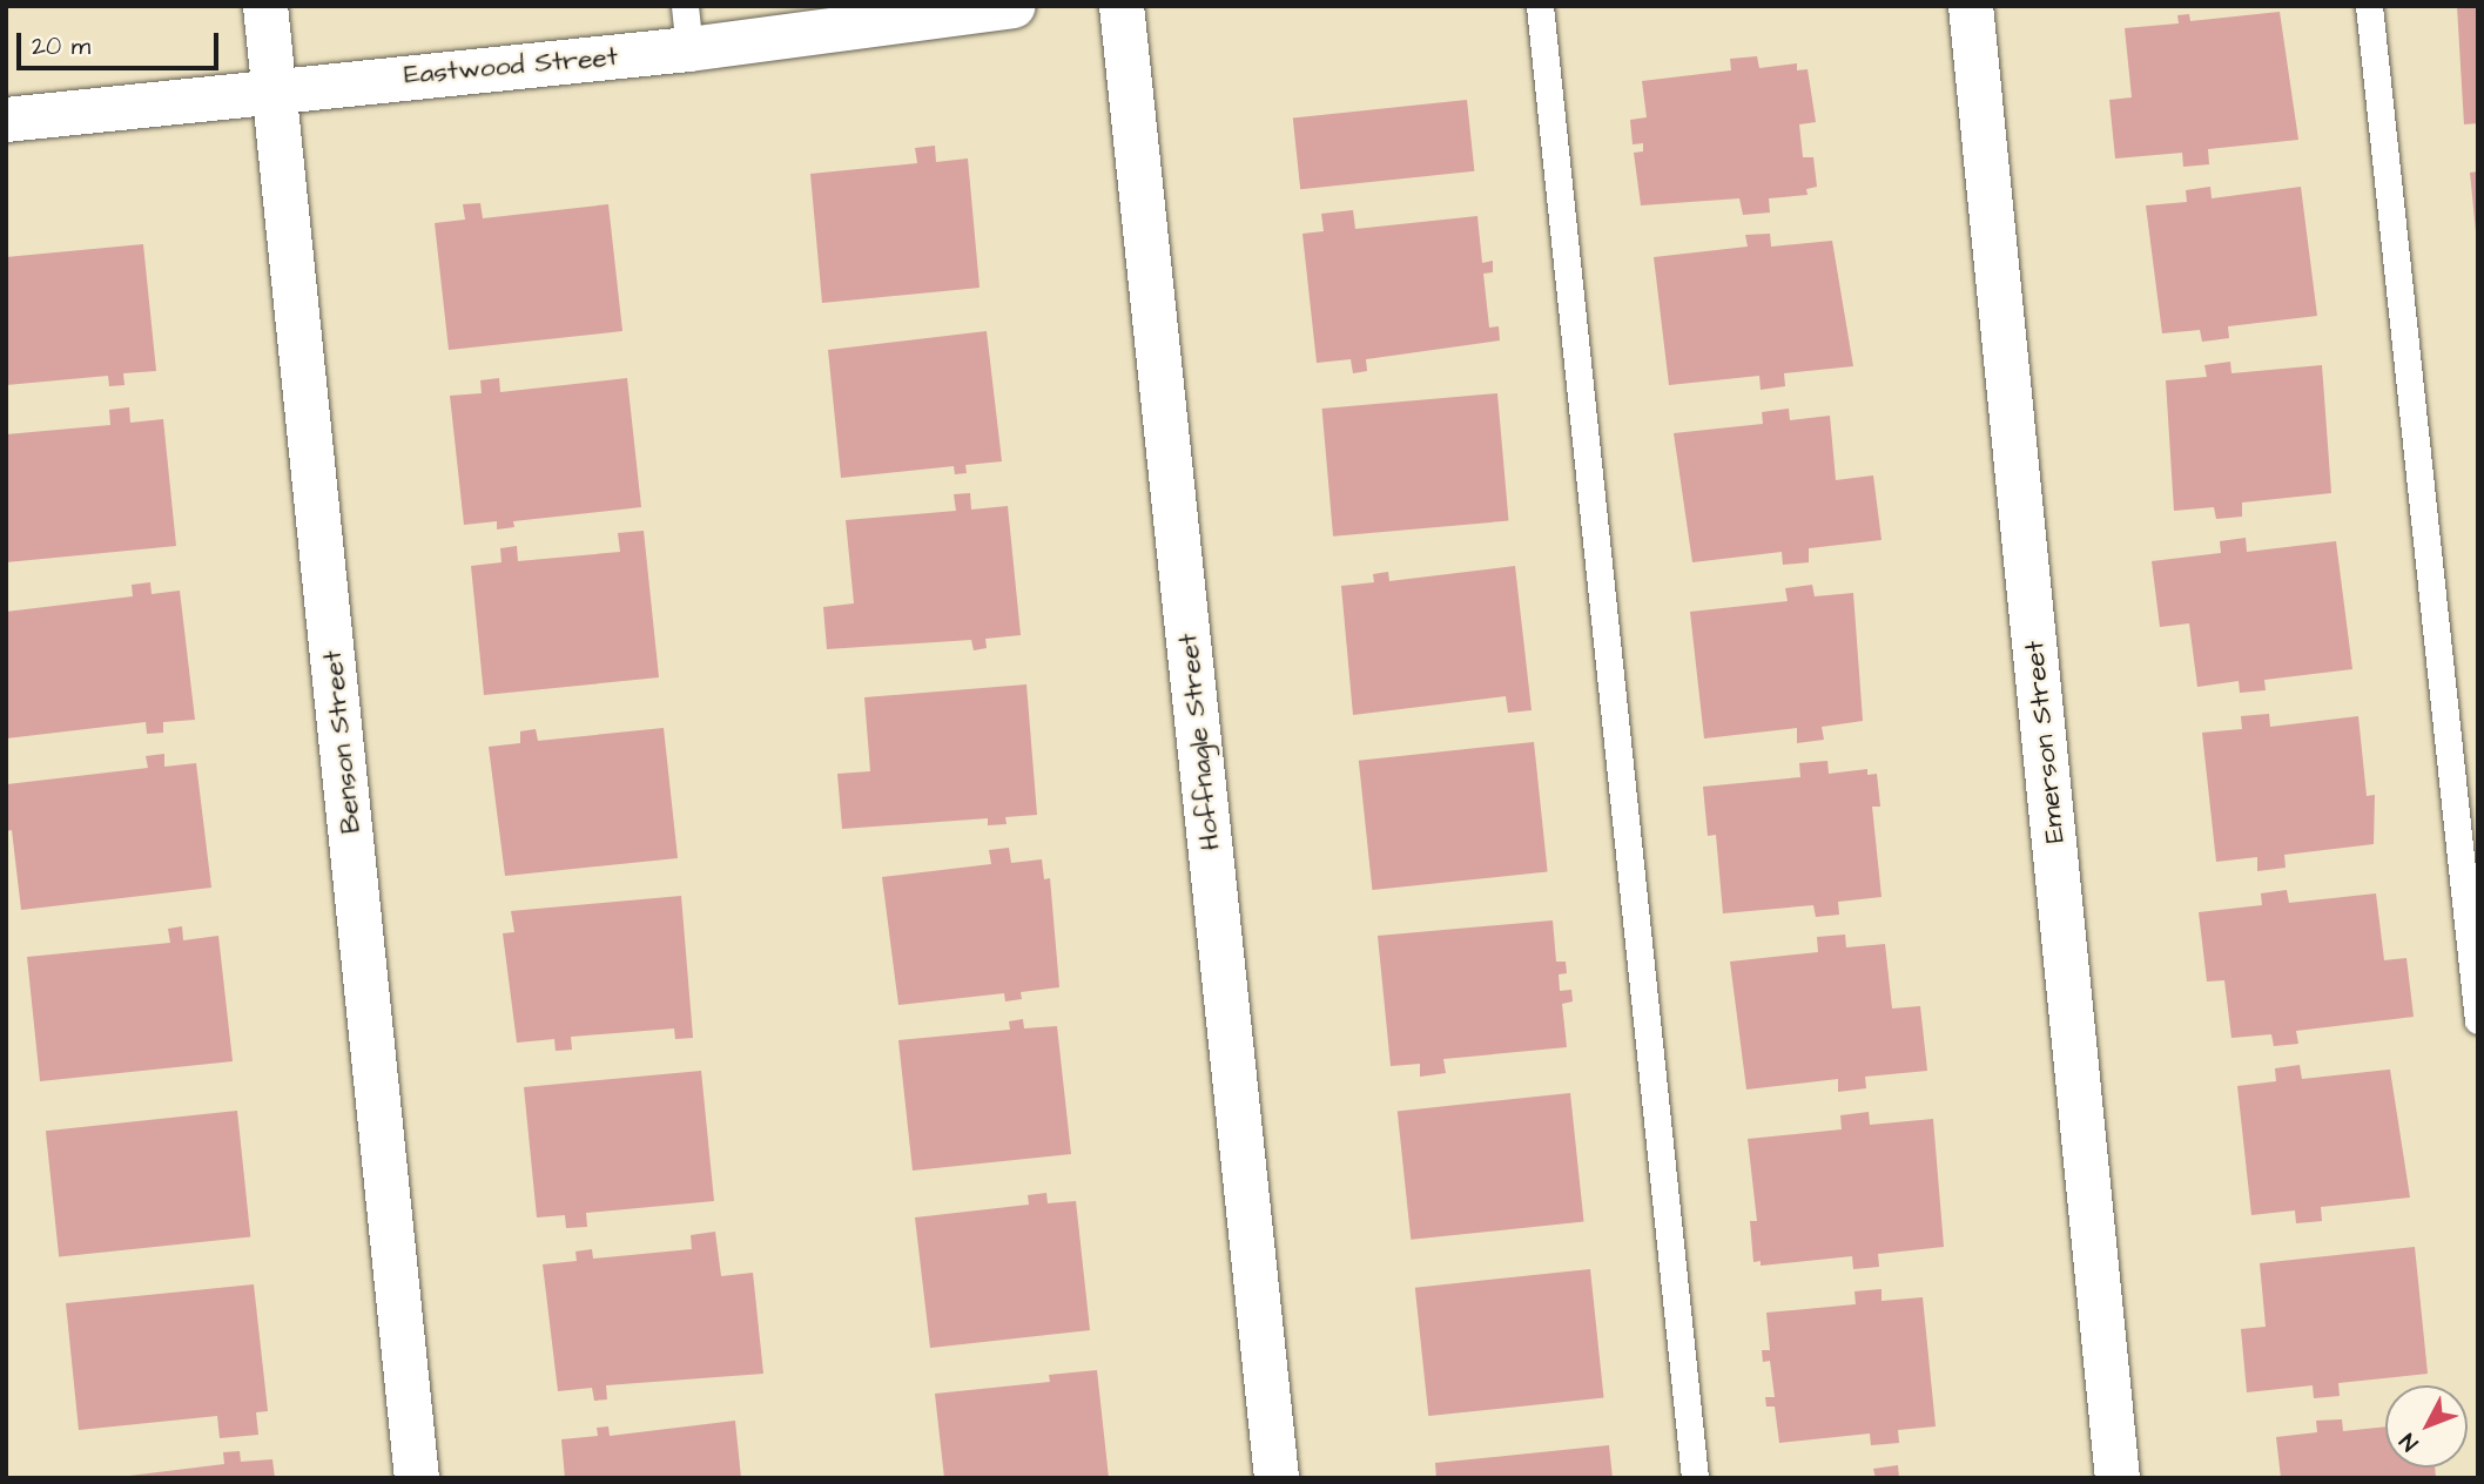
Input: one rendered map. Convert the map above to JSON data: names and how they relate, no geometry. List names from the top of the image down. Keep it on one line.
{"streets":{"street":["Eastwood Street","Benson Street","Hoffnagle Street","Emerson Street"]},"crossings":[["Eastwood Street","Benson Street"]],"scale_bar":"20 m","north":"bottom left"}
